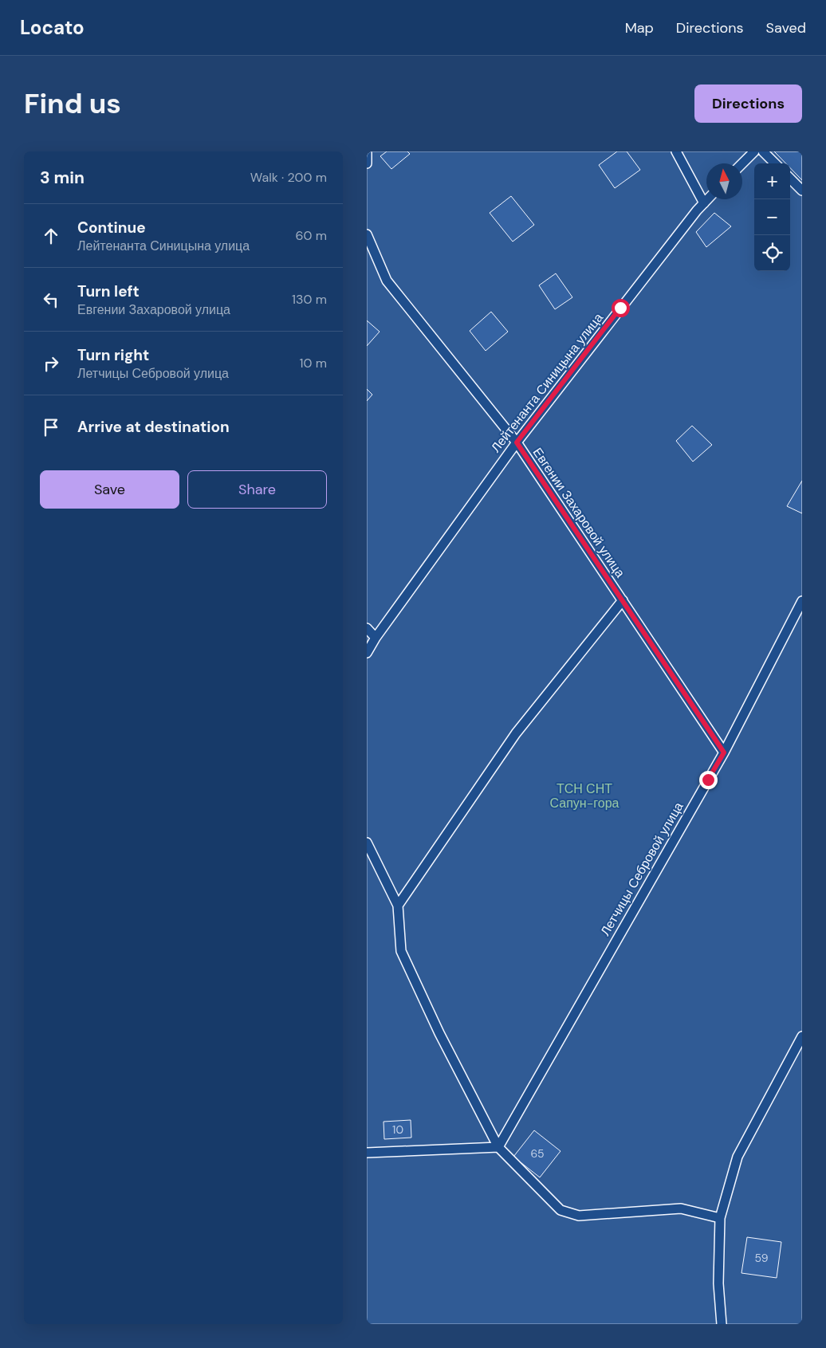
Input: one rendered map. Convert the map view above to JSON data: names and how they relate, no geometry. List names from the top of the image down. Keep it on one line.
{"streets":{"lane":["Лейтенанта Синицына улица","Евгении Захаровой улица","Летчицы Себровой улица"]},"crossings":[["Лейтенанта Синицына улица","Евгении Захаровой улица"],["Евгении Захаровой улица","Летчицы Себровой улица"]],"parks":["ТСН СНТ Сапун-гора"],"house_numbers":["10","65","59"],"north":"top","page":{"header":"Locato","nav":["Map","Directions","Saved"],"buttons":["Directions",["Save","Share"]],"title":"Find us","heading":["3 min","Walk · 200 m"],"map_buttons":["+","−"],"list":[["Continue","Лейтенанта Синицына улица","60 m"],["Turn left","Евгении Захаровой улица","130 m"],["Turn right","Летчицы Себровой улица","10 m"],"Arrive at destination"]}}
